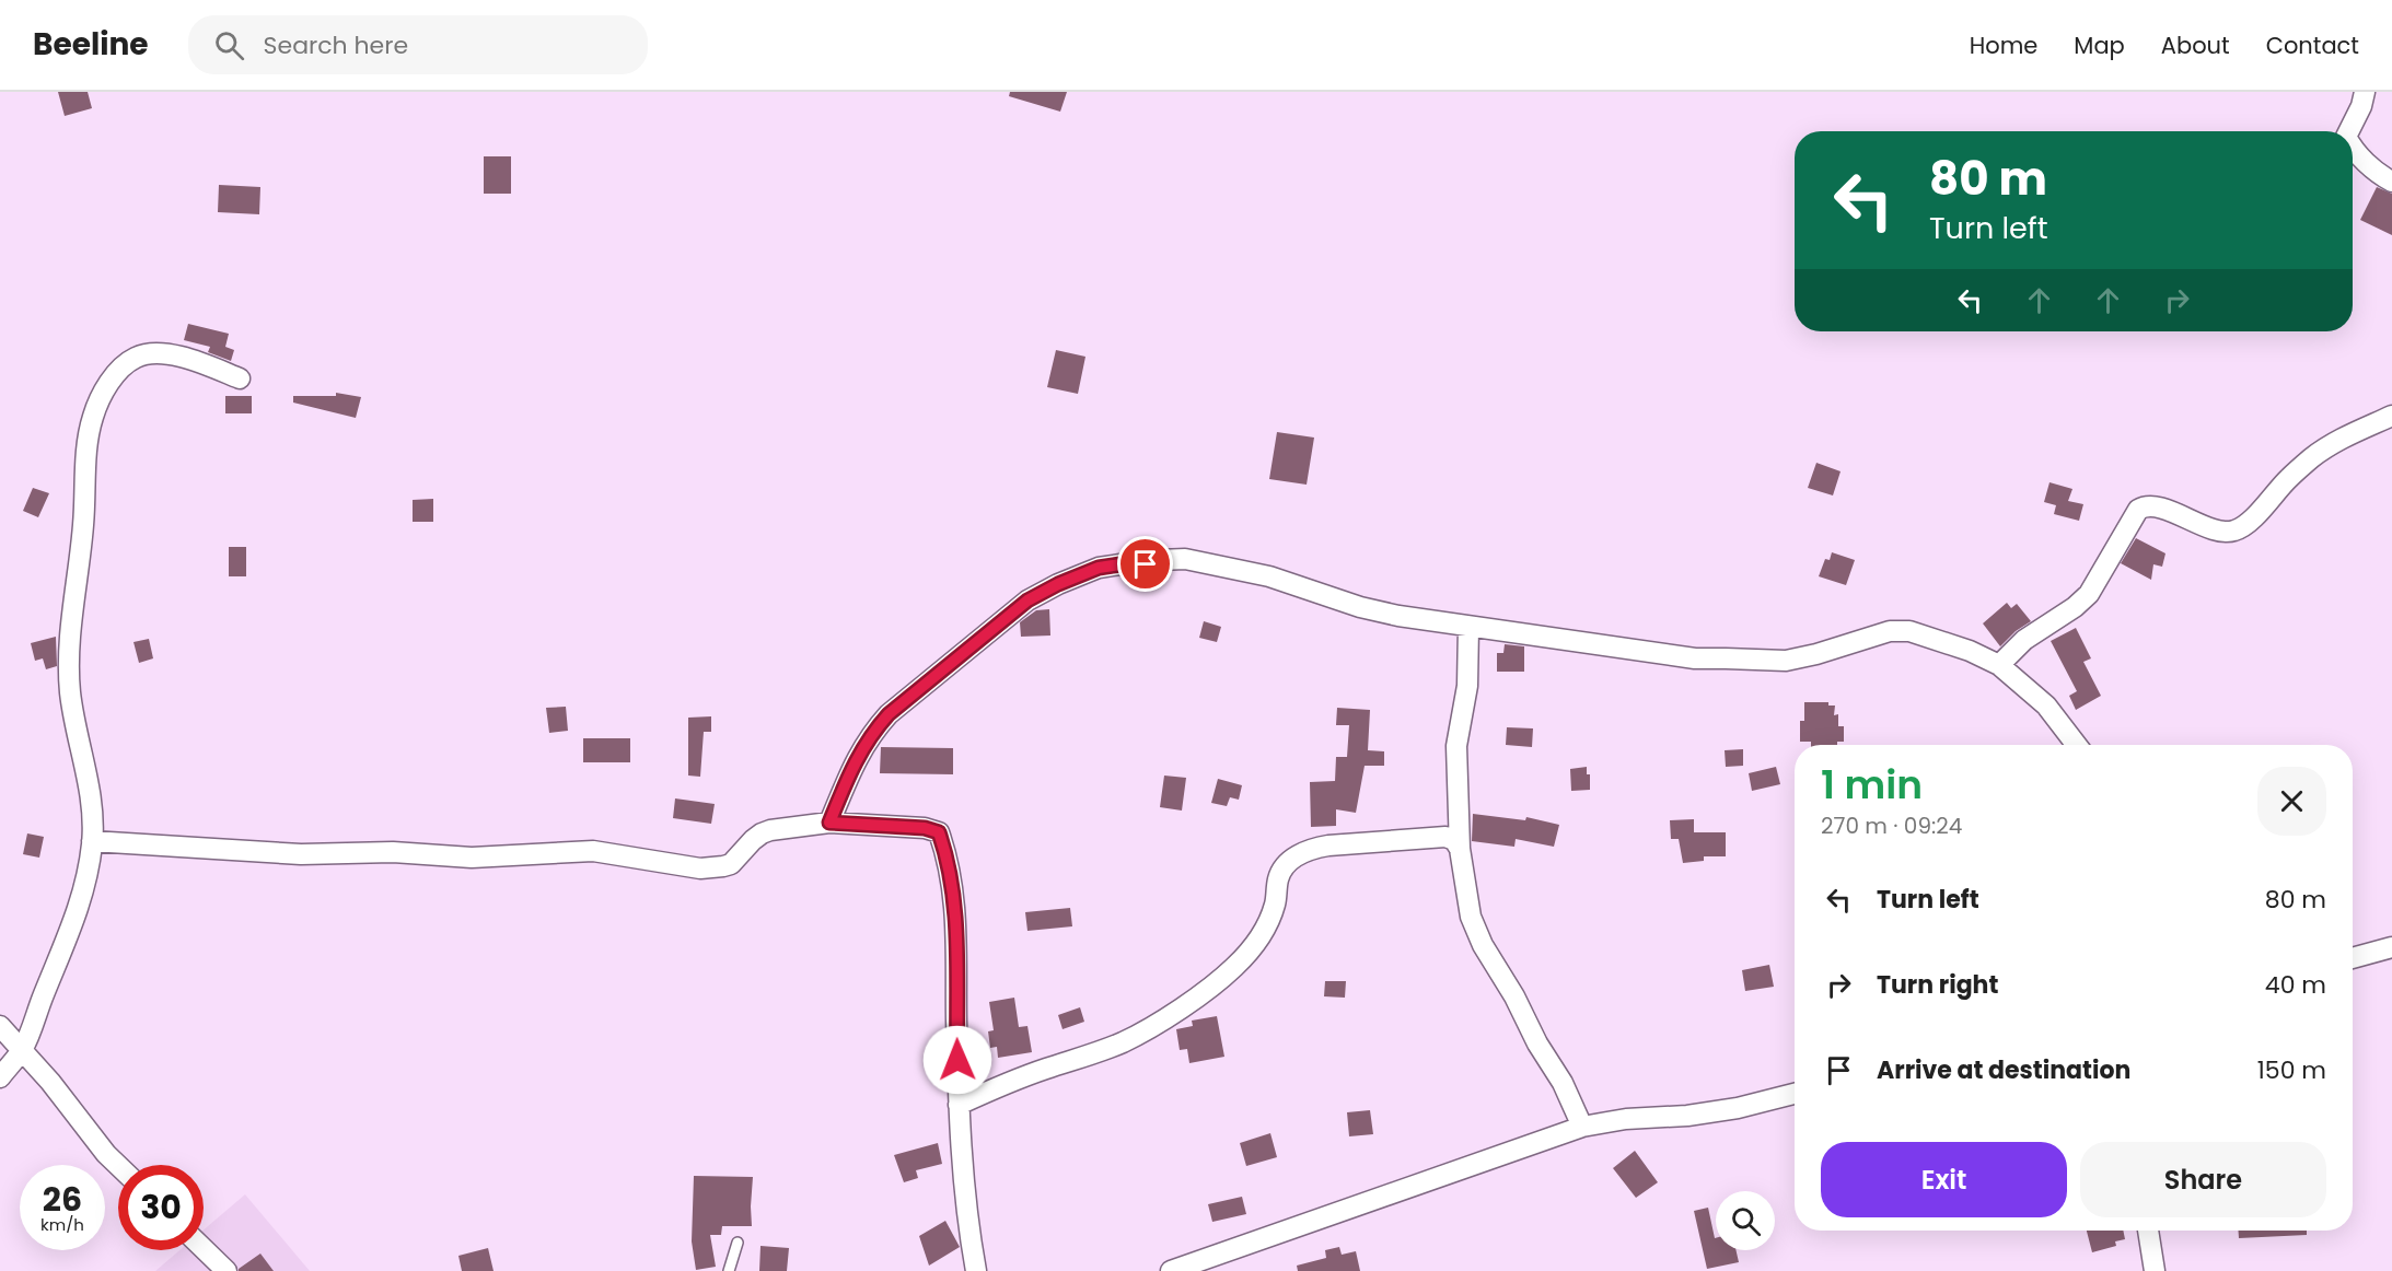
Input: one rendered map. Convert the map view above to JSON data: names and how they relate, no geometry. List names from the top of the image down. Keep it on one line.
{"page":{"header":"Beeline","search":"Search here","nav":["Home","Map","About","Contact"],"turn":["80 m","Turn left"],"heading":["1 min","270 m · 09:24"],"list":[{"name":"Turn left","value":"80 m"},{"name":"Turn right","value":"40 m"},{"name":"Arrive at destination","value":"150 m"}],"buttons":["Exit","Share"],"speed":"26 km/h","limit":"30"}}
